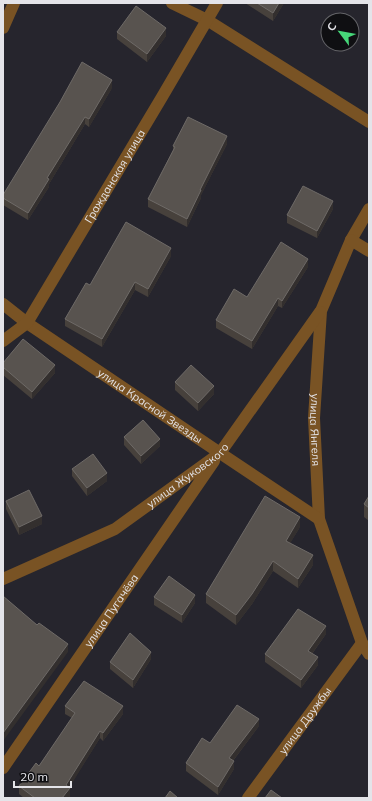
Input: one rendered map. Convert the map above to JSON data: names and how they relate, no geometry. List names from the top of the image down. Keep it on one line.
{"streets":{"street":["Гражданская улица","улица Красной Звезды","улица Янгеля","улица Жуковского","улица Пугачёва","улица Дружбы"]},"crossings":[["Гражданская улица","улица Красной Звезды"],["улица Красной Звезды","улица Янгеля"],["улица Красной Звезды","улица Жуковского"],["улица Красной Звезды","улица Пугачёва"],["улица Янгеля","улица Жуковского"],["улица Янгеля","улица Дружбы"],["улица Жуковского","улица Пугачёва"]],"scale_bar":"20 m","north":"top left"}
